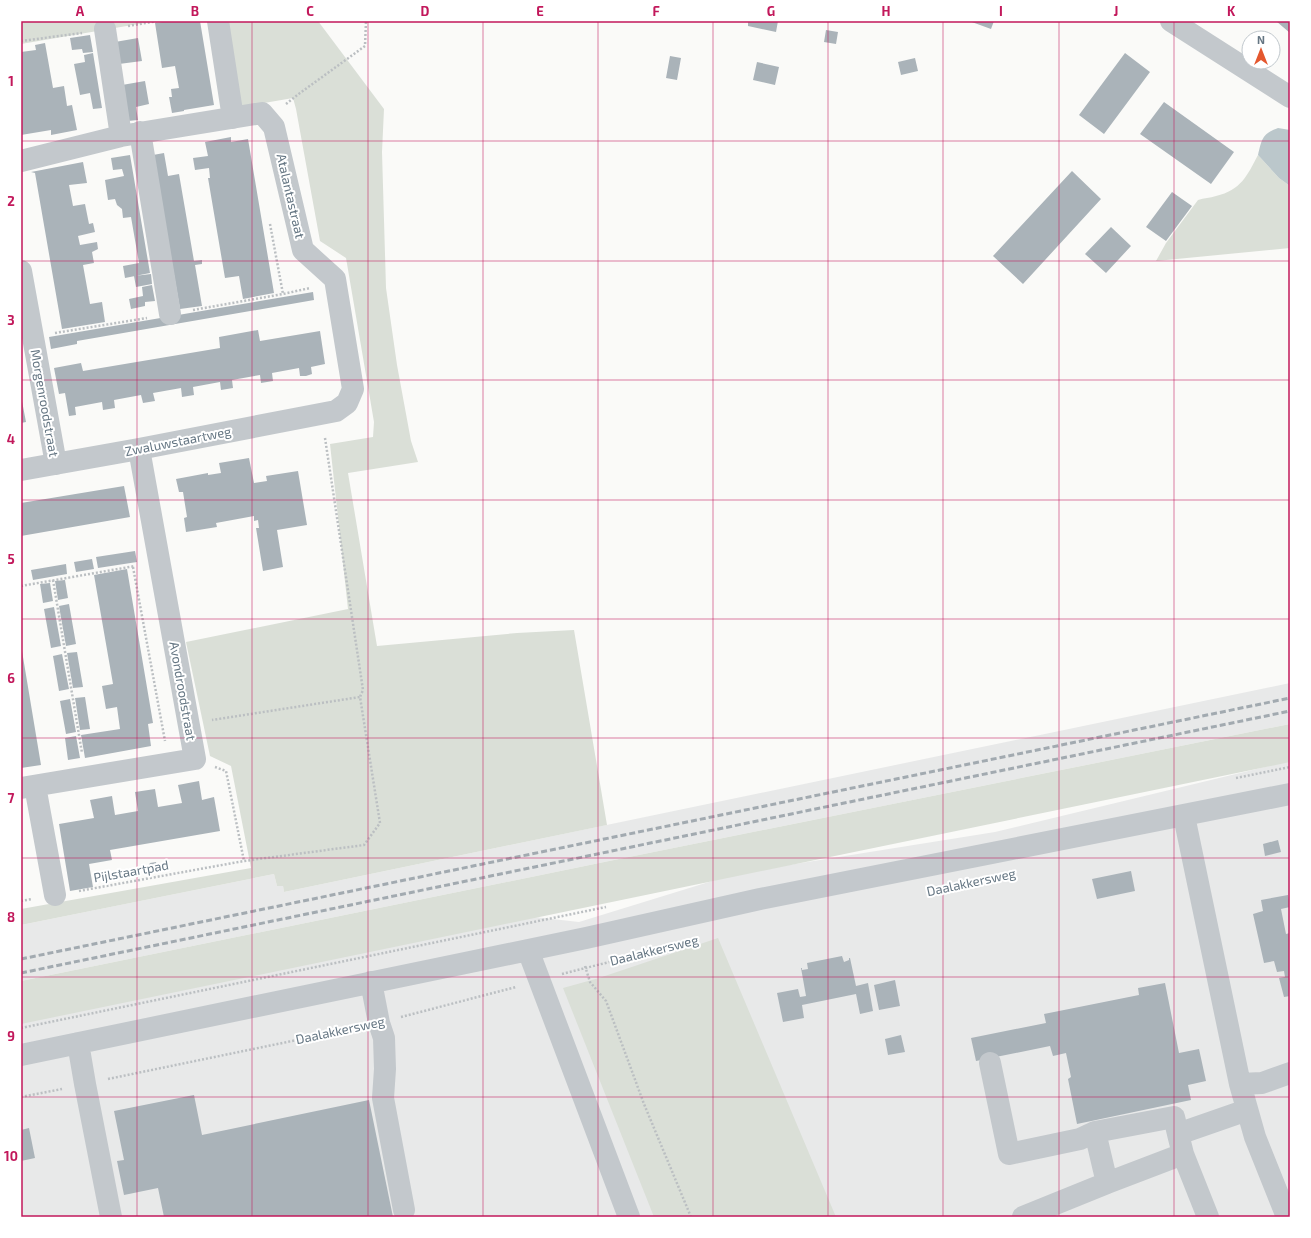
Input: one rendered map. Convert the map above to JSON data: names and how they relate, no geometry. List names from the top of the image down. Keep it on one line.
{"streets":{"street":["Atalantastraat","Morgenroodstraat","Zwaluwstaartweg","Avondroodstraat","Daalakkersweg"],"path":["Pijlstaartpad"]},"crossings":[["Atalantastraat","Zwaluwstaartweg"],["Atalantastraat","Pijlstaartpad"],["Morgenroodstraat","Zwaluwstaartweg"],["Zwaluwstaartweg","Avondroodstraat"],["Zwaluwstaartweg","Pijlstaartpad"]],"north":"top","grid":{"columns":["A","B","C","D","E","F","G","H","I","J","K"],"rows":["1","2","3","4","5","6","7","8","9","10"]}}
